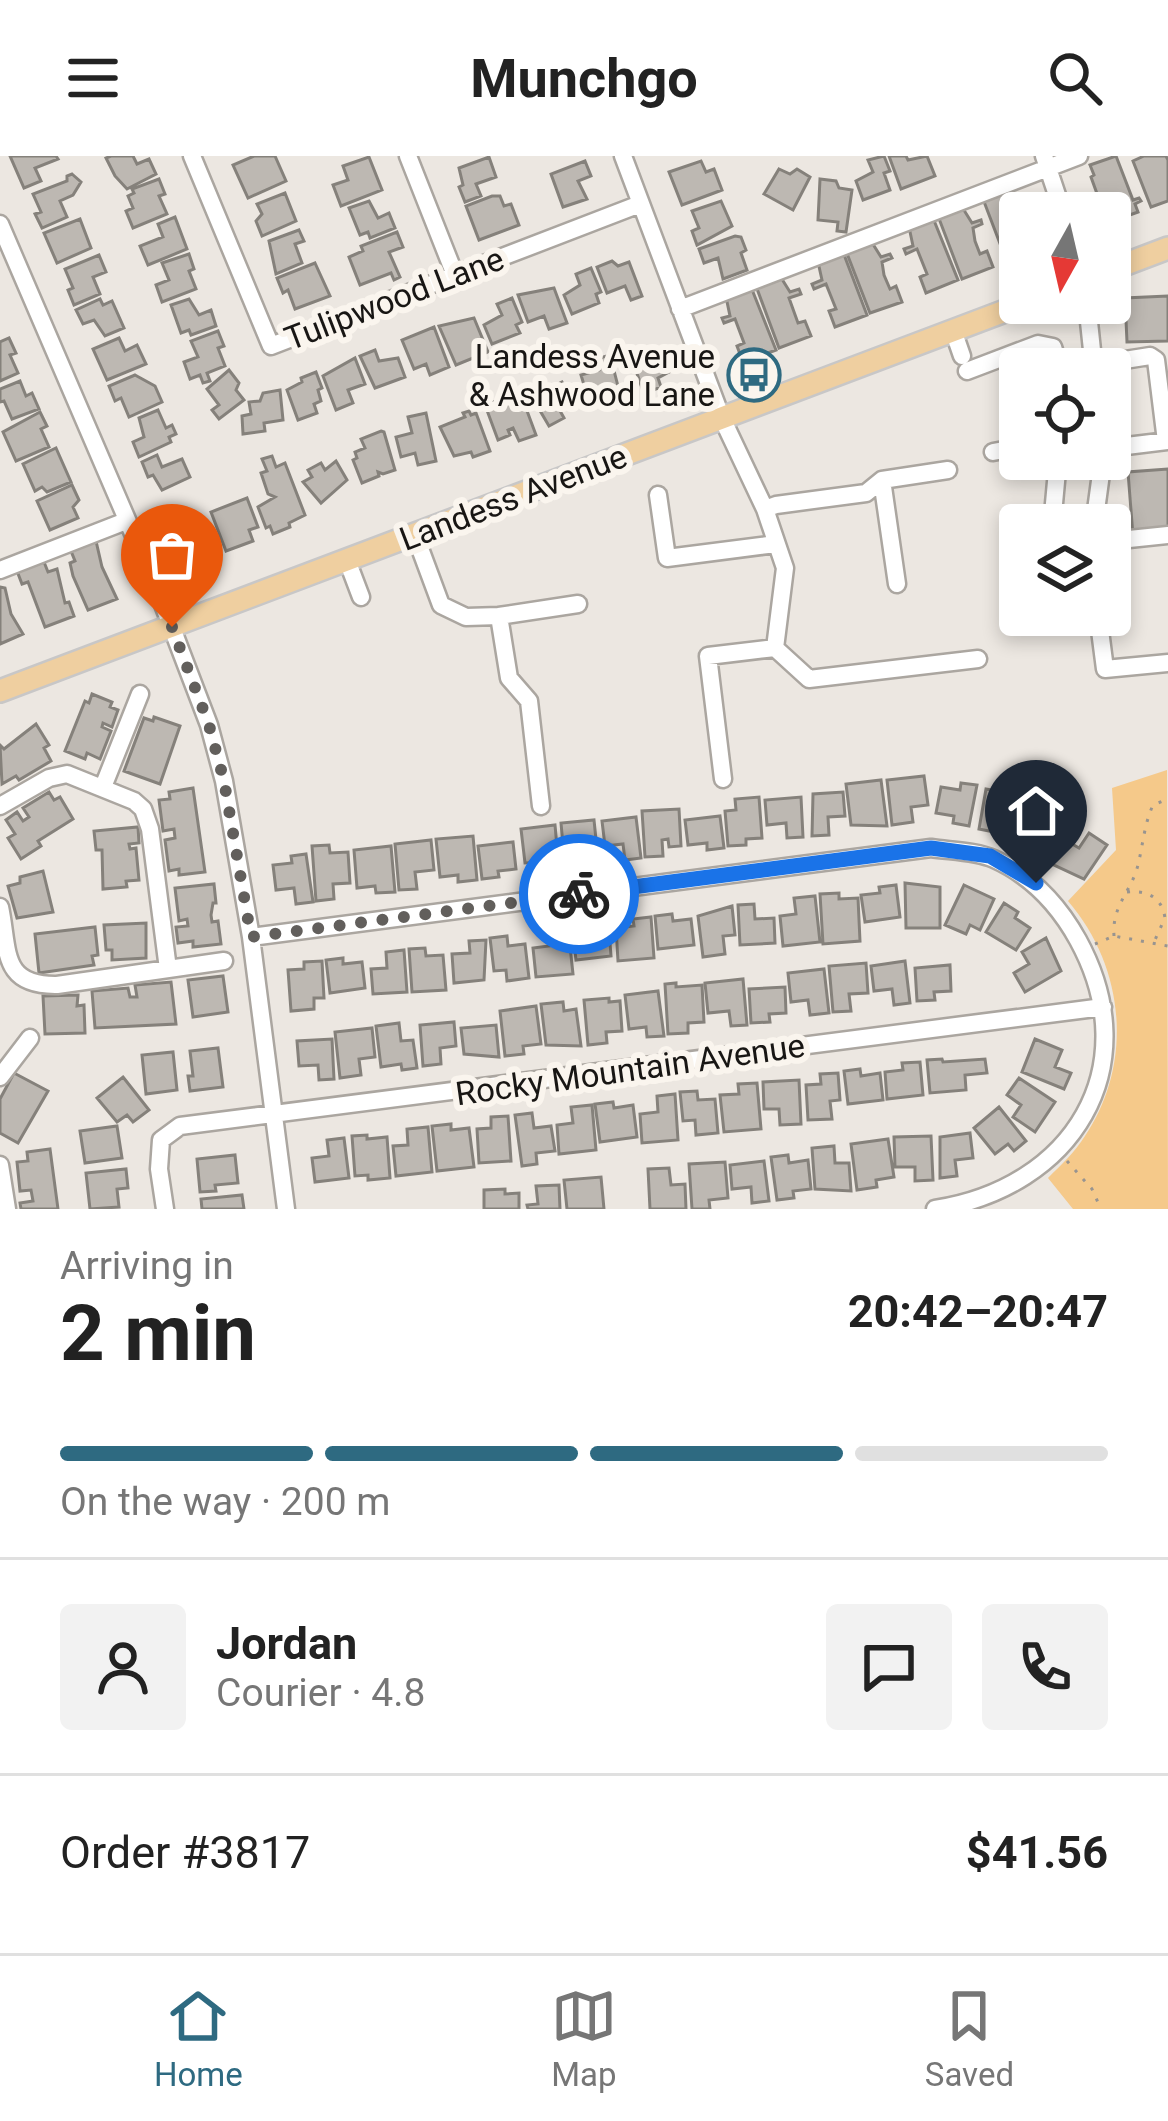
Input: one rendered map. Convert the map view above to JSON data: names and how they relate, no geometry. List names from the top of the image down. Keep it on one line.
{"streets":{"main road":["Landess Avenue"],"street":["Tulipwood Lane","Rocky Mountain Avenue"]},"places":{"bus stop":["Landess Avenue & Ashwood Lane"]},"north":"bottom","page":{"header":"Munchgo","heading":["2 min","Arriving in","20:42–20:47"],"panel":["Jordan","Courier · 4.8","Order #3817","$41.56"],"bar":"On the way · 200 m","tabs":["Home","Map","Saved"]}}
